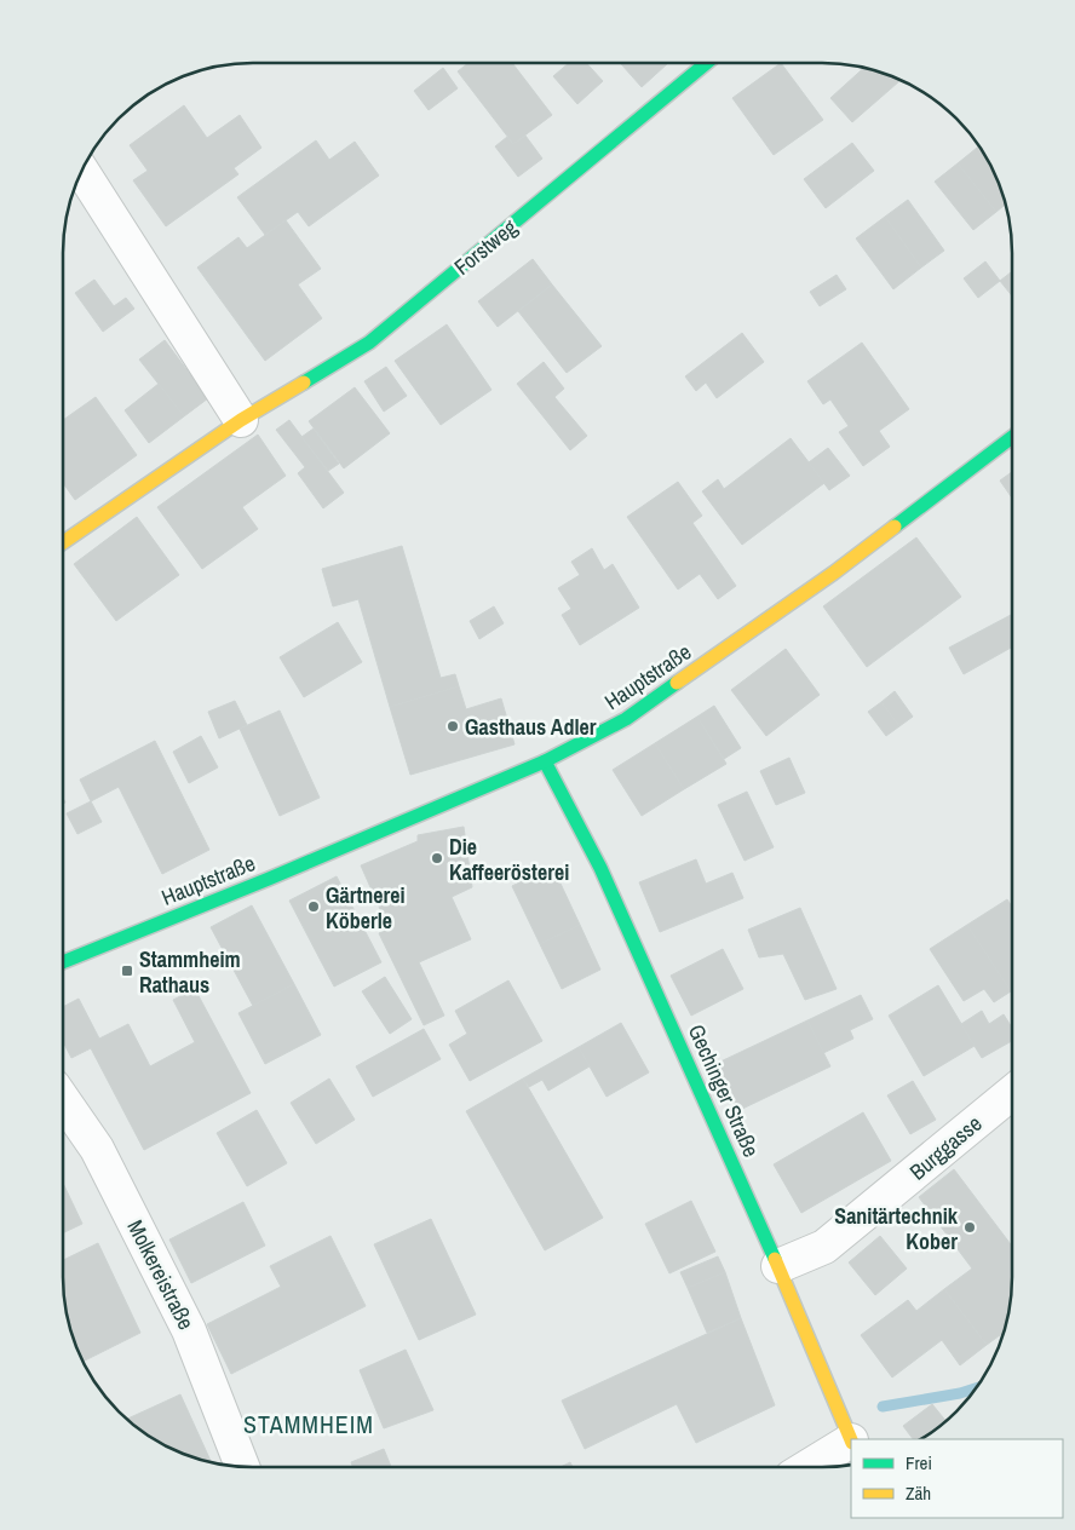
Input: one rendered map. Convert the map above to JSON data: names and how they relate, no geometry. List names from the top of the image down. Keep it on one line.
{"streets":{"street":["Forstweg","Hauptstraße","Gechinger Straße","Burggasse","Molkereistraße"]},"crossings":[["Hauptstraße","Gechinger Straße"],["Gechinger Straße","Burggasse"]],"districts":["STAMMHEIM"],"places":{"other":["Gasthaus Adler","Die Kaffeerösterei","Gärtnerei Köberle","Sanitärtechnik Kober"],"transit":["Stammheim Rathaus"]},"legend":["Frei","Zäh"]}
